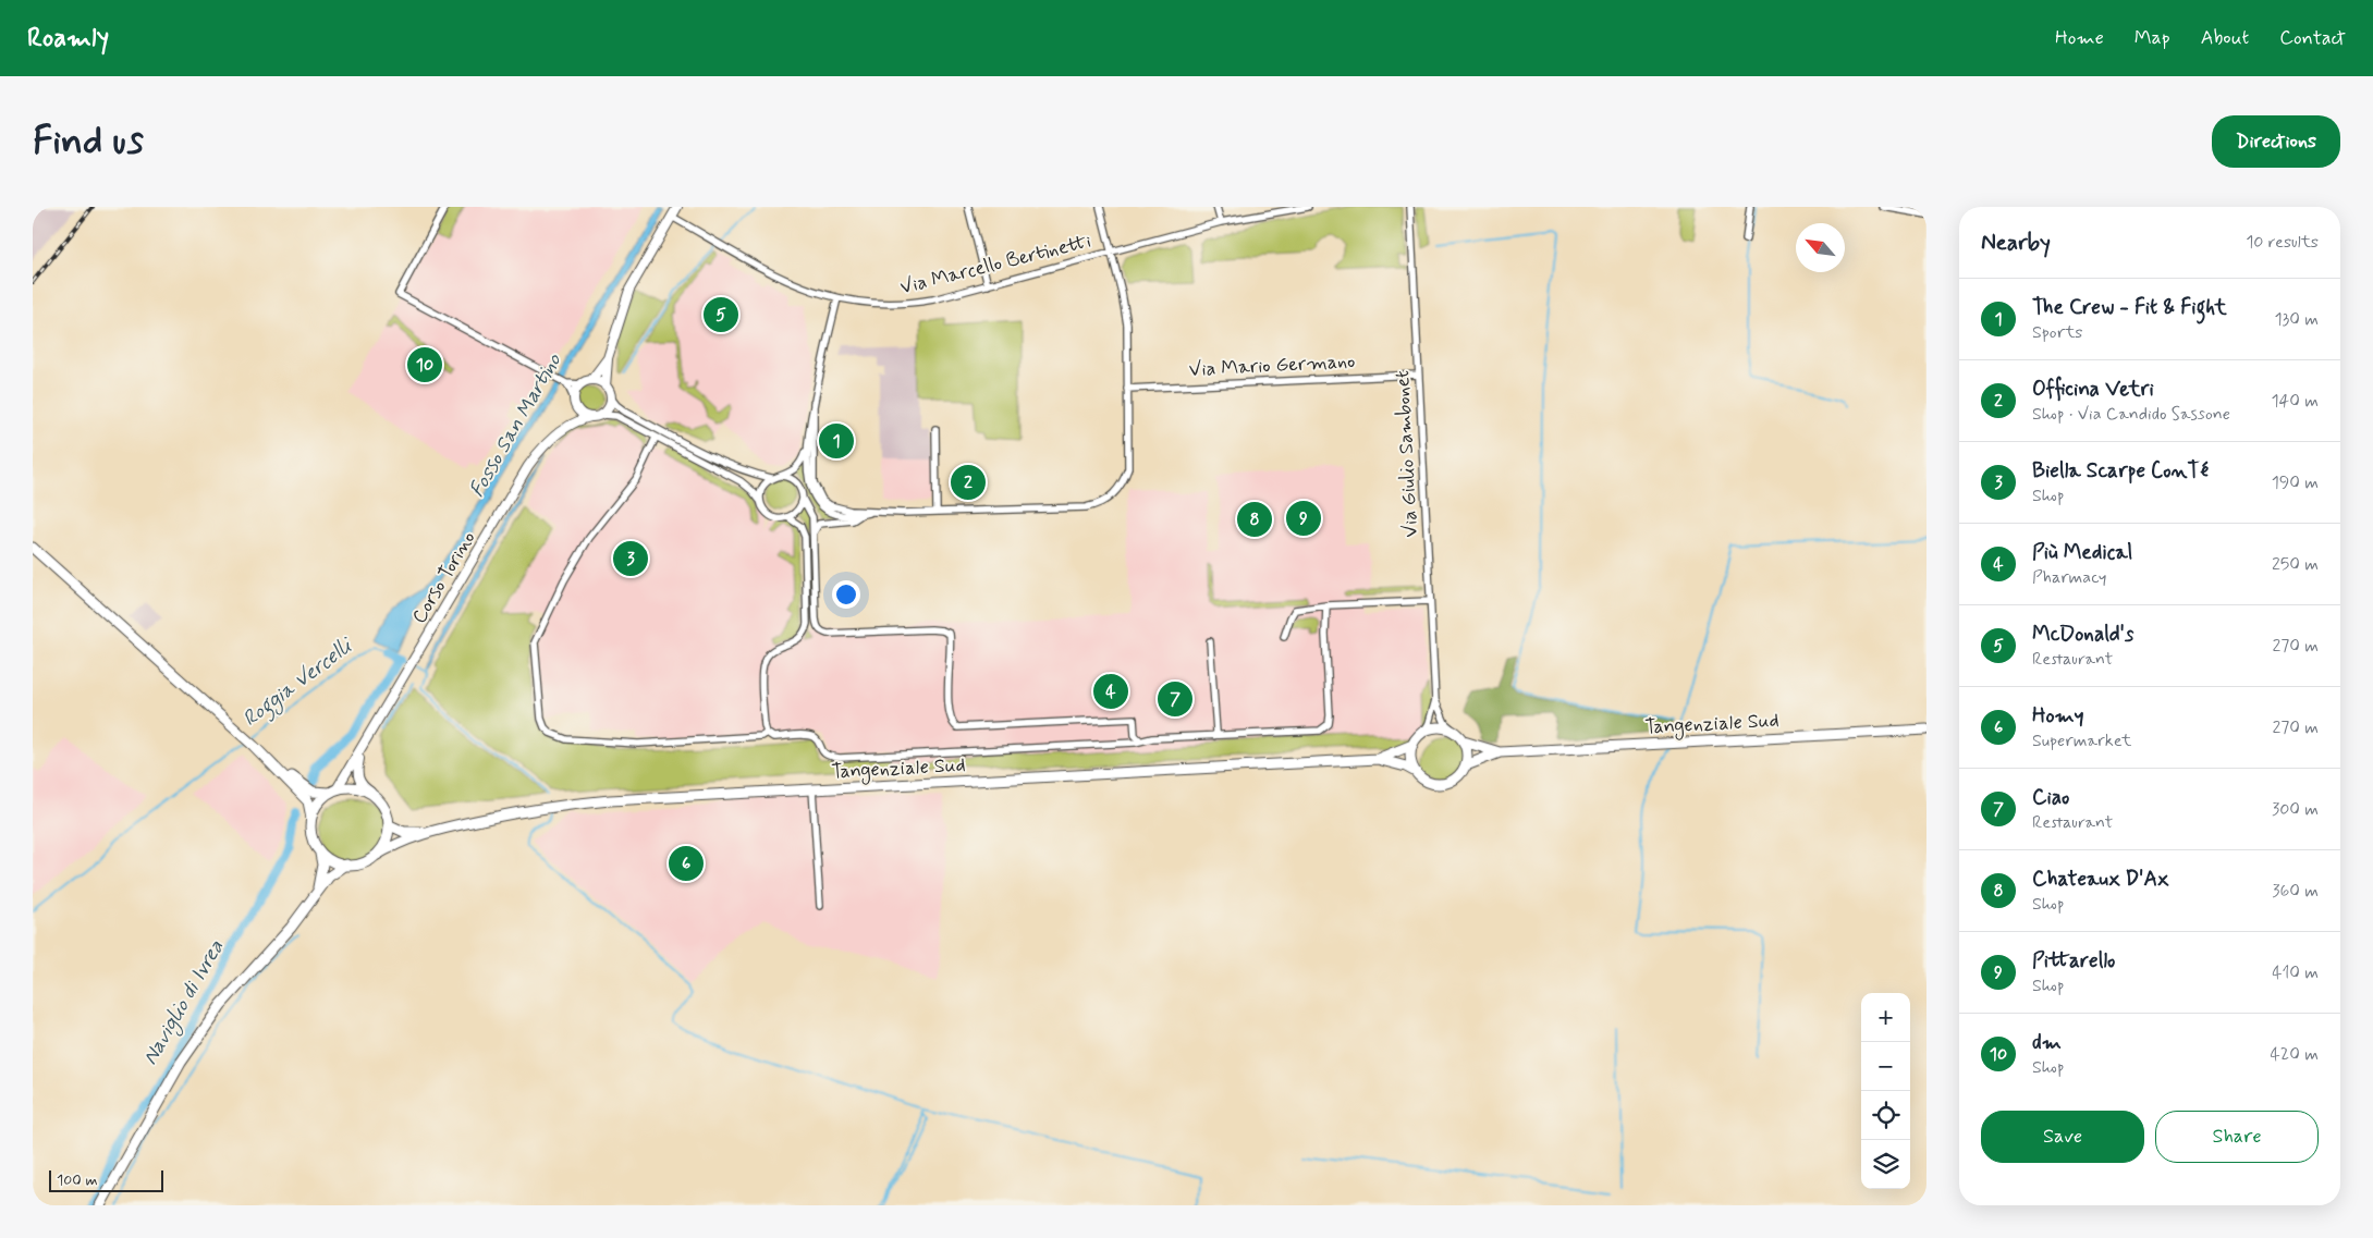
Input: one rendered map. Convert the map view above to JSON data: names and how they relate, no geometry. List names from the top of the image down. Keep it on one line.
{"streets":{"main road":["Corso Torino","Tangenziale Sud"],"street":["Via Marcello Bertinetti","Via Mario Germano","Via Giulio Sambonet"]},"crossings":[["Via Mario Germano","Via Giulio Sambonet"],["Via Giulio Sambonet","Tangenziale Sud"],["Corso Torino","Tangenziale Sud"]],"water":["Fosso San Martino","Roggia Vercelli","Naviglio di Ivrea"],"scale_bar":"100 m","north":"top left","page":{"header":"Roamly","nav":["Home","Map","About","Contact"],"buttons":["Directions",["Save","Share"]],"title":"Find us","heading":["Nearby","10 results"],"list":[{"mark":"1","name":"The Crew - Fit & Fight","note":"Sports","value":"130 m"},{"mark":"2","name":"Officina Vetri","note":"Shop · Via Candido Sassone","value":"140 m"},{"mark":"3","name":"Biella Scarpe ConTé","note":"Shop","value":"190 m"},{"mark":"4","name":"Più Medical","note":"Pharmacy","value":"250 m"},{"mark":"5","name":"McDonald's","note":"Restaurant","value":"270 m"},{"mark":"6","name":"Homy","note":"Supermarket","value":"270 m"},{"mark":"7","name":"Ciao","note":"Restaurant","value":"300 m"},{"mark":"8","name":"Chateaux D'Ax","note":"Shop","value":"360 m"},{"mark":"9","name":"Pittarello","note":"Shop","value":"410 m"},{"mark":"10","name":"dm","note":"Shop","value":"420 m"}],"pins":["5","10","1","2","9","8","3","4","7","6"],"map_buttons":["+","−"],"scale":"100 m"}}
